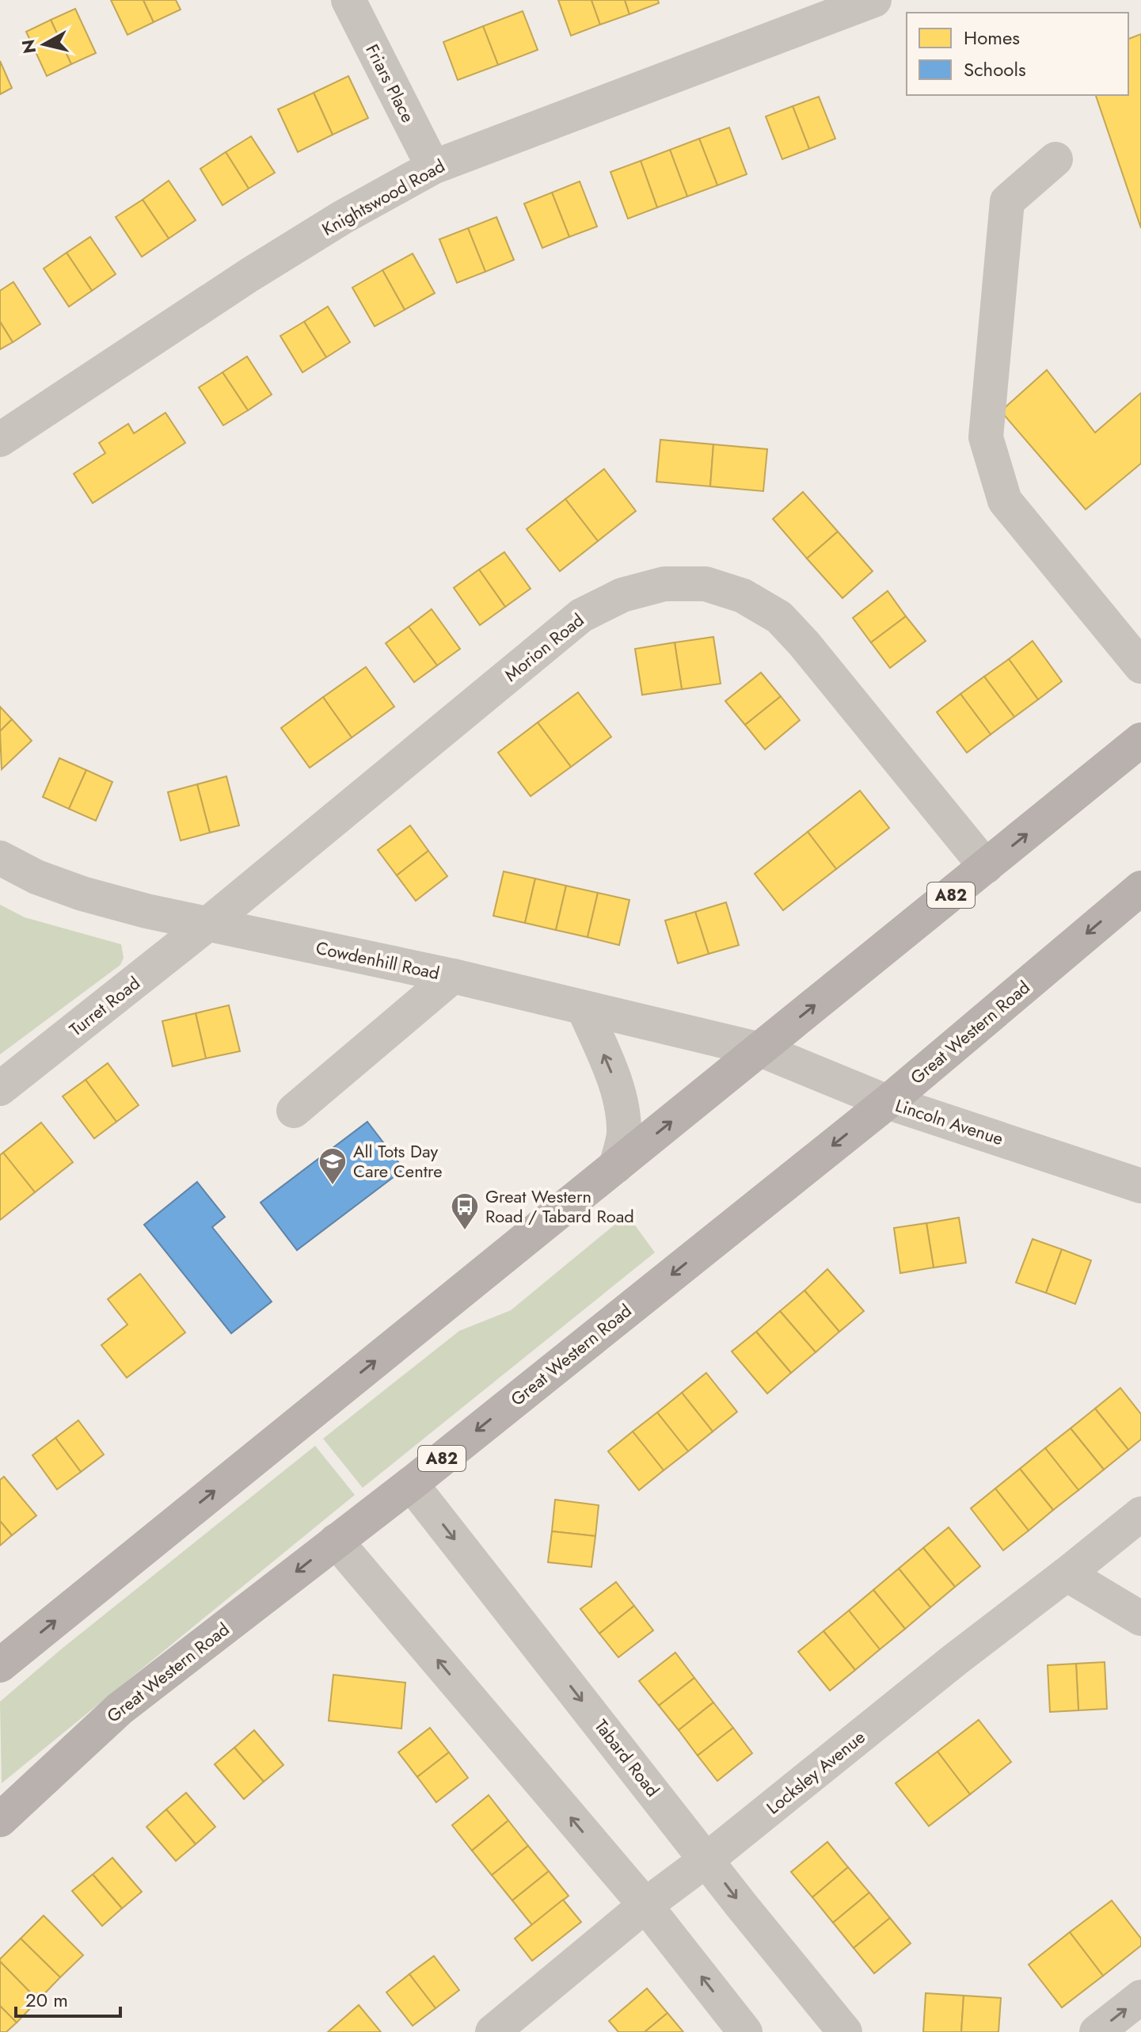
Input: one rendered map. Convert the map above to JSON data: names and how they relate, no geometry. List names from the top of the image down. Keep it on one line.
{"streets":{"main road":["A82","Great Western Road"],"street":["Friars Place","Knightswood Road","Morion Road","Cowdenhill Road","Turret Road","Lincoln Avenue","Tabard Road","Locksley Avenue"]},"crossings":[["Friars Place","Knightswood Road"],["Morion Road","A82"],["Morion Road","Cowdenhill Road"],["Morion Road","Turret Road"],["A82","Cowdenhill Road"],["A82","Lincoln Avenue"],["Cowdenhill Road","Turret Road"],["Cowdenhill Road","Lincoln Avenue"],["Great Western Road","Lincoln Avenue"],["Great Western Road","Tabard Road"],["Tabard Road","Locksley Avenue"]],"places":{"school or university":["All Tots Day Care Centre"],"bus stop":["Great Western Road / Tabard Road"]},"legend":["Homes","Schools"],"scale_bar":"20 m","north":"left"}
